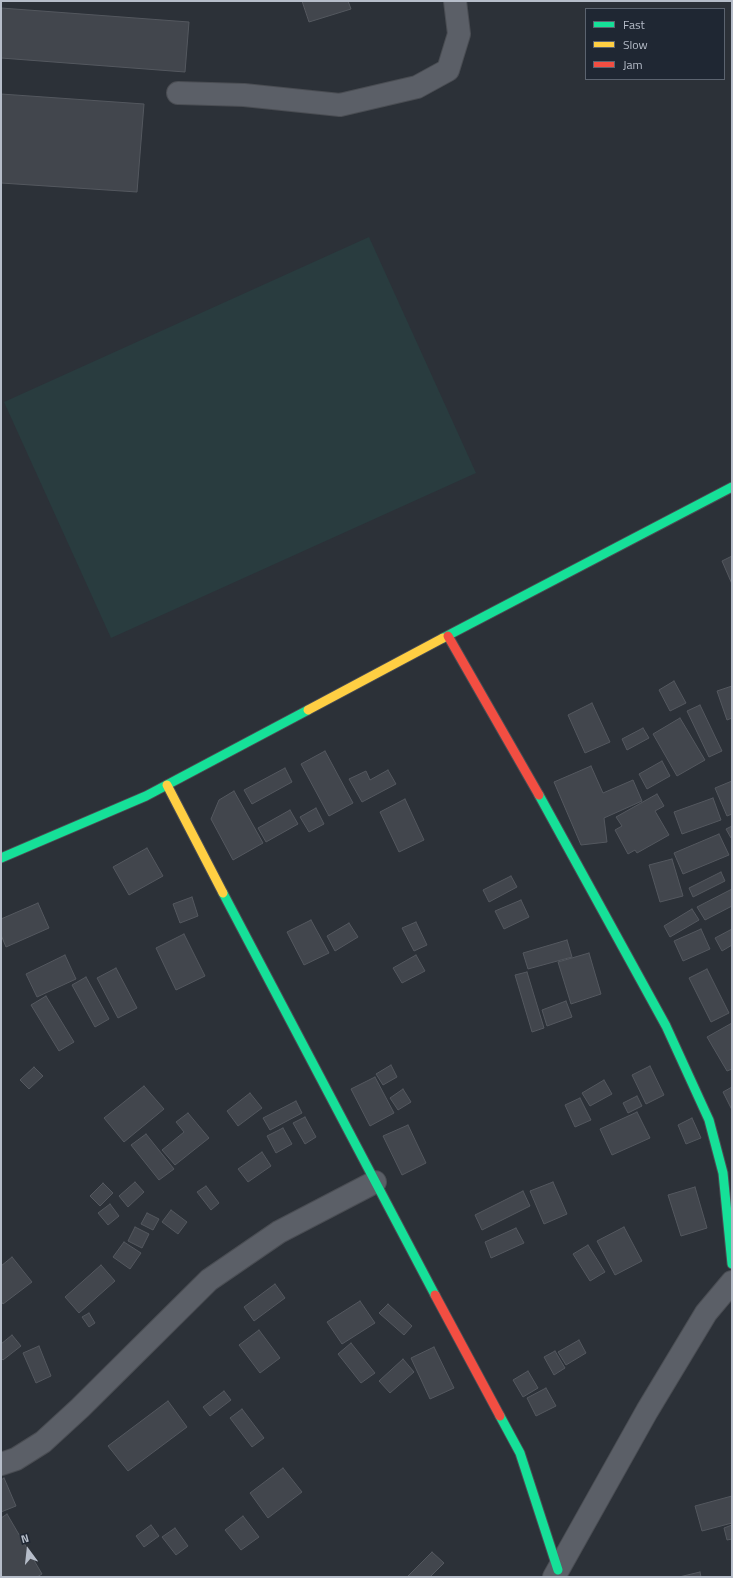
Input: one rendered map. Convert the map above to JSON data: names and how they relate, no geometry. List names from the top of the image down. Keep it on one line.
{"legend":["Fast","Slow","Jam"],"north":"top"}
